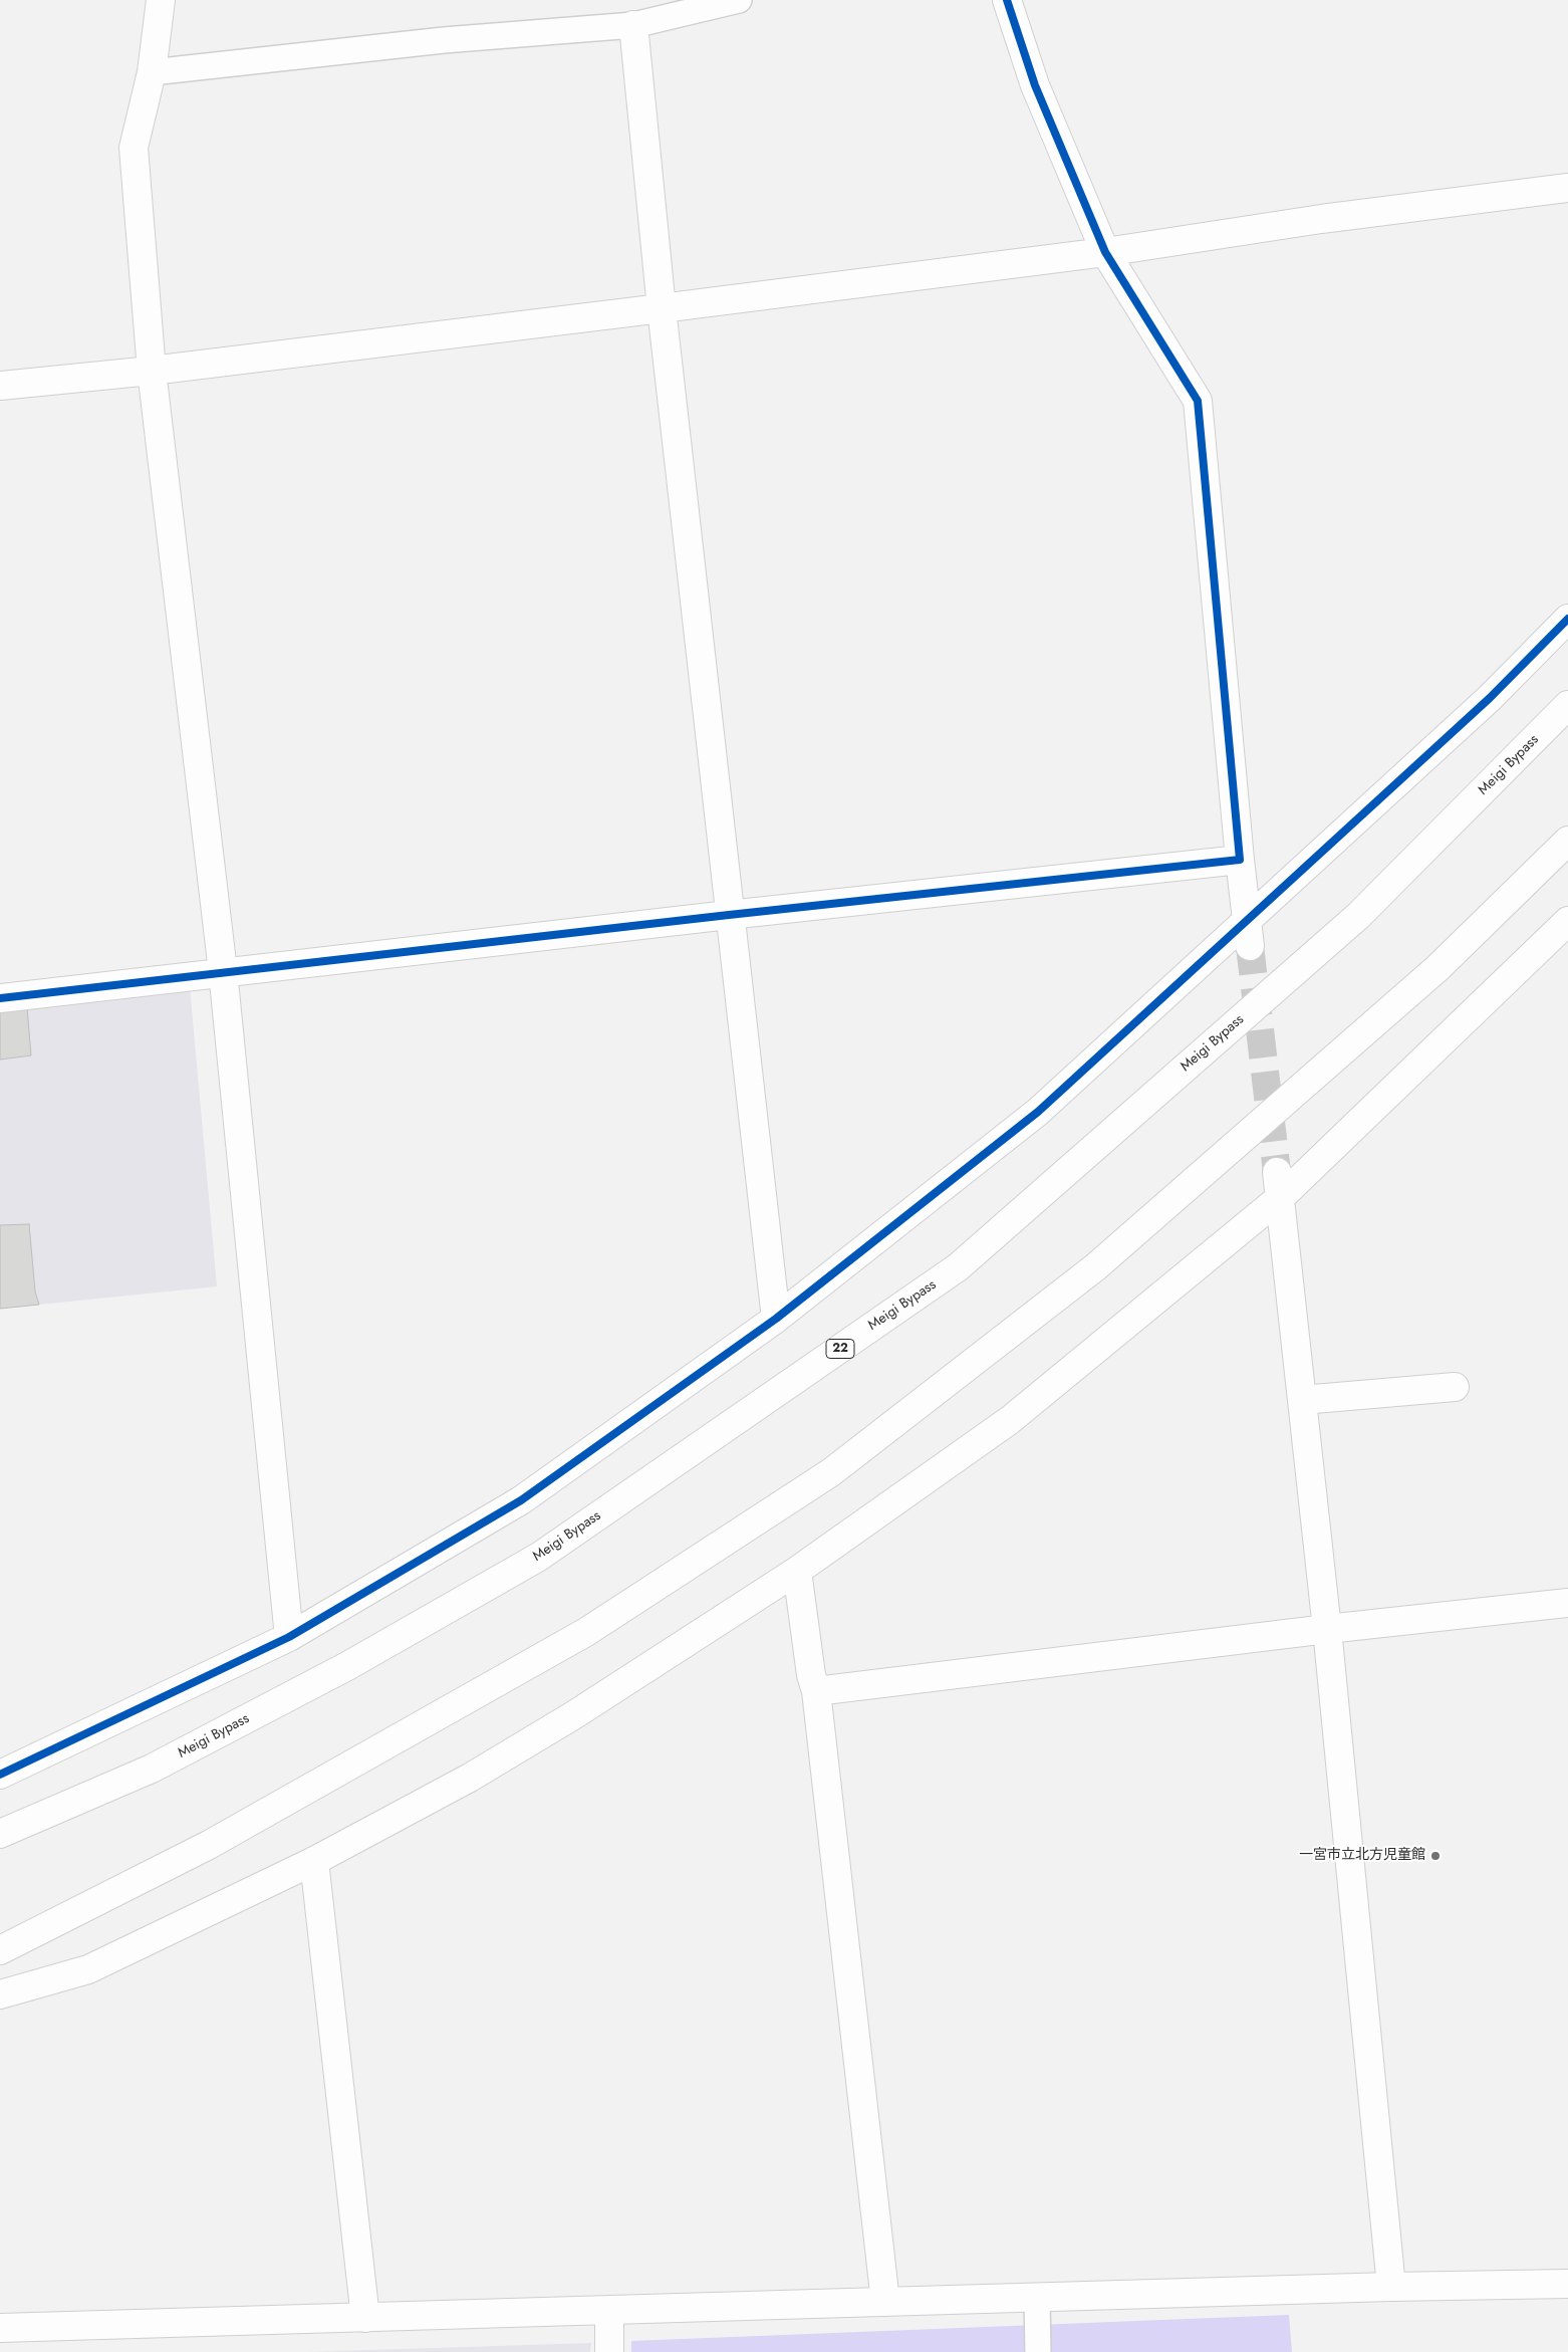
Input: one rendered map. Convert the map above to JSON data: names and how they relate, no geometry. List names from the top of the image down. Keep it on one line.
{"streets":{"main road":["Meigi Bypass","22"]},"places":["一宮市立北方児童館"]}
